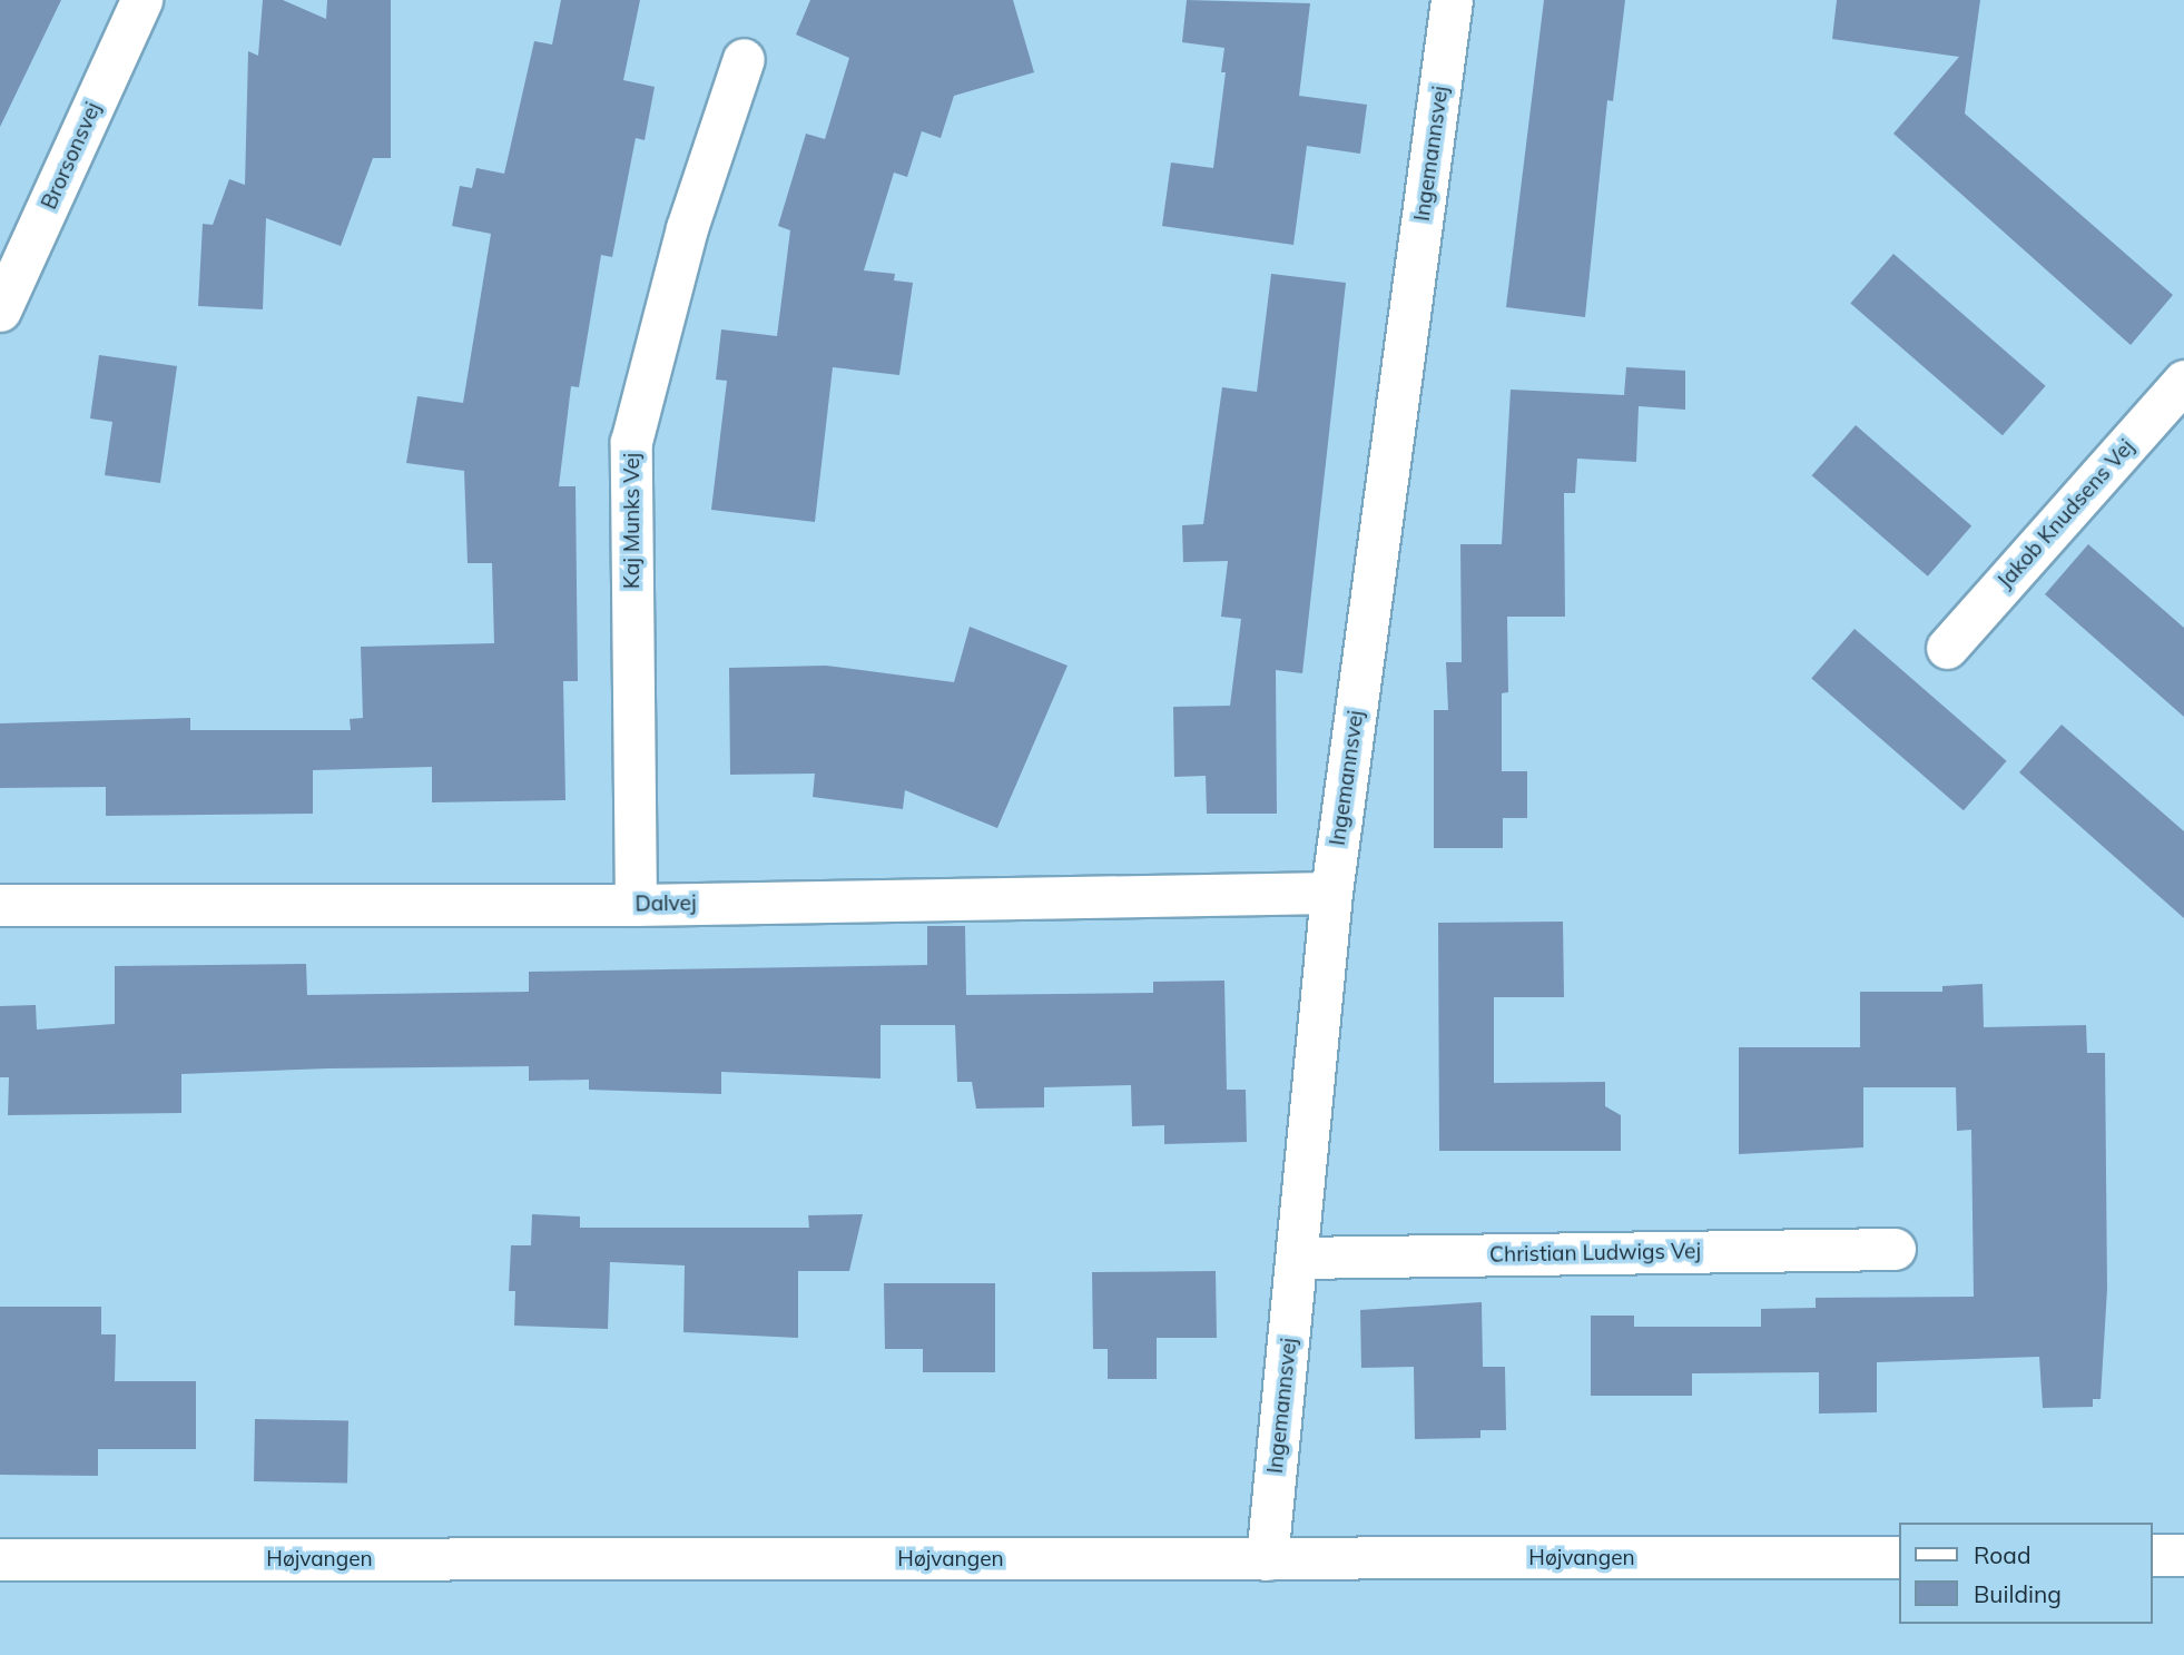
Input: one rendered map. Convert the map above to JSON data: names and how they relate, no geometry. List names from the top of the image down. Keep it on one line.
{"streets":{"street":["Ingemannsvej","Brorsonsvej","Jakob Knudsens Vej","Kaj Munks Vej","Dalvej","Christian Ludwigs Vej","Højvangen"]},"crossings":[["Ingemannsvej","Dalvej"],["Ingemannsvej","Christian Ludwigs Vej"],["Ingemannsvej","Højvangen"],["Kaj Munks Vej","Dalvej"]],"legend":["Road","Building"]}
